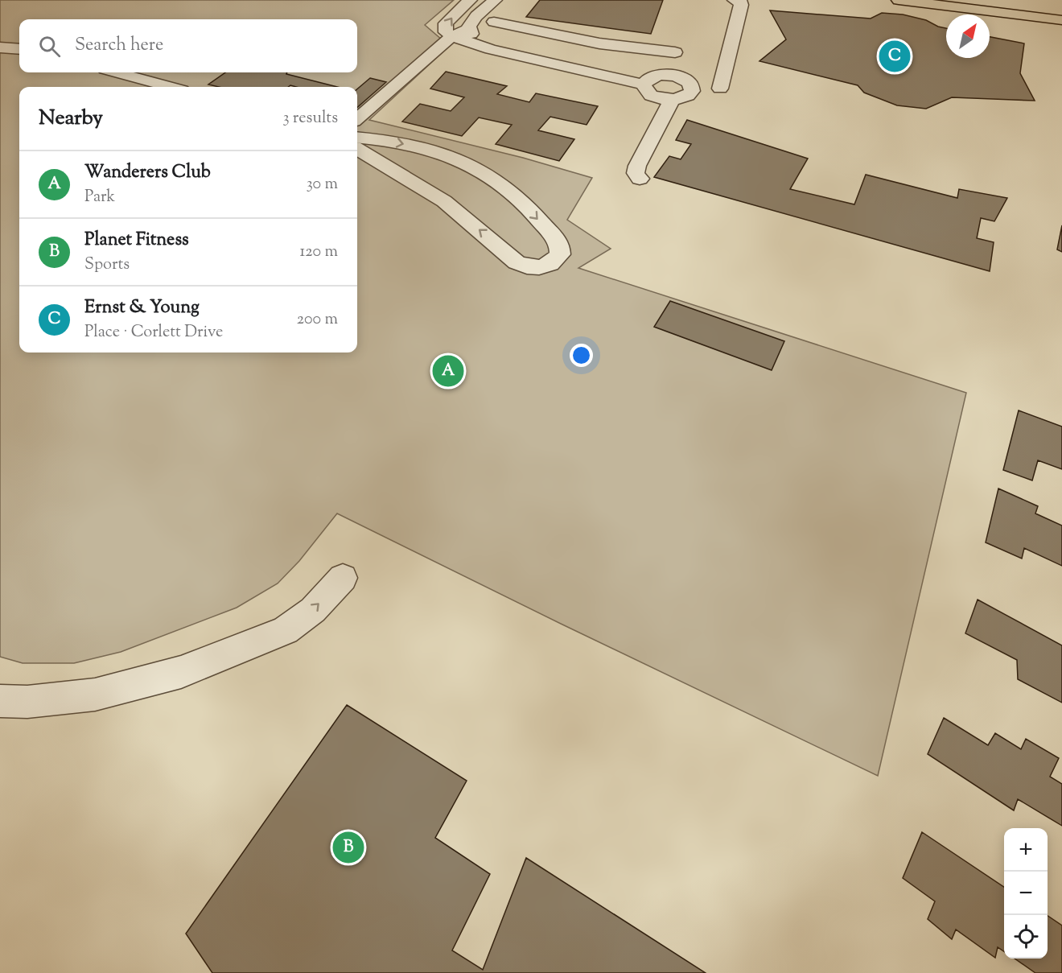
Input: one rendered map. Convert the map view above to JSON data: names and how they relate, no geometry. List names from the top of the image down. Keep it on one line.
{"north":"top right","page":{"search":"Search here","pins":["C","A","B"],"heading":["Nearby","3 results"],"list":[{"mark":"A","name":"Wanderers Club","note":"Park","value":"30 m"},{"mark":"B","name":"Planet Fitness","note":"Sports","value":"120 m"},{"mark":"C","name":"Ernst & Young","note":"Place · Corlett Drive","value":"200 m"}],"map_buttons":["+","−"]}}
